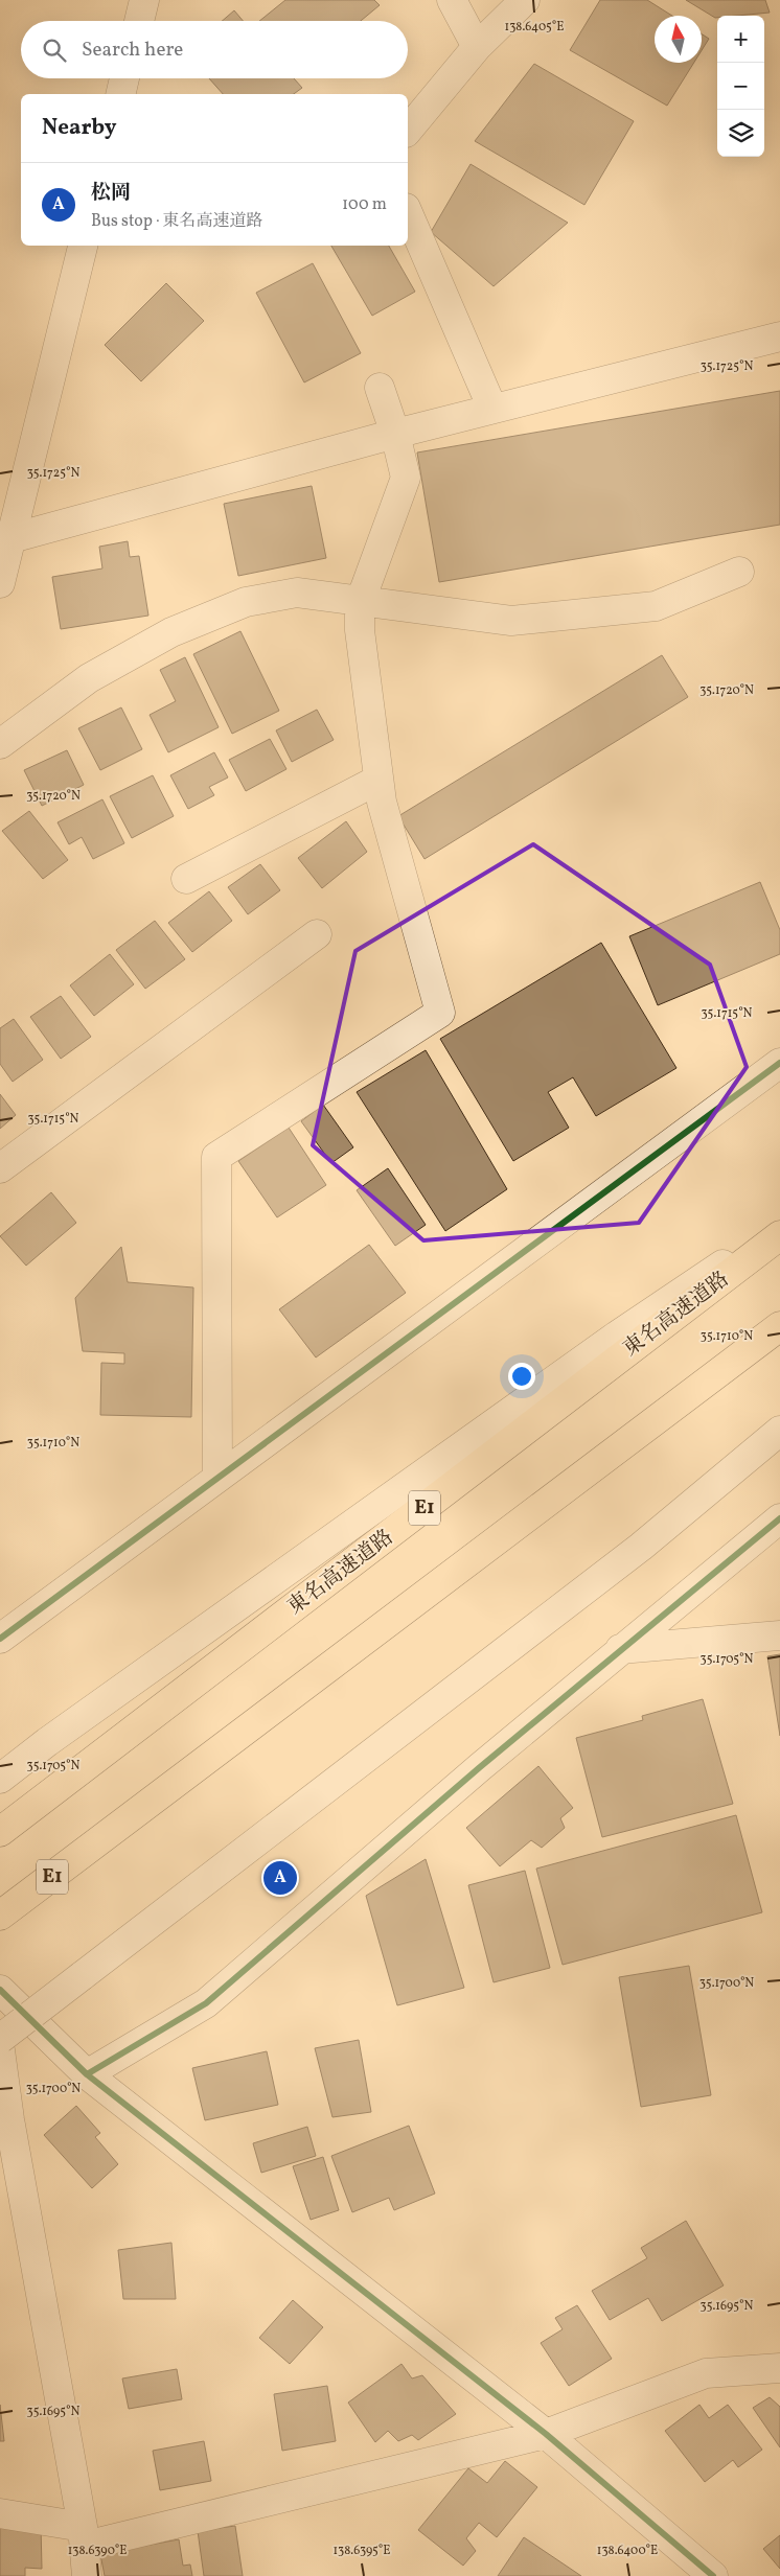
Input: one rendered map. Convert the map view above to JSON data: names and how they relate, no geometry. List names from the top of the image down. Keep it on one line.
{"streets":{"highway":["東名高速道路","E1"]},"north":"top","page":{"map_buttons":["+","−"],"search":"Search here","heading":"Nearby","list":[{"mark":"A","name":"松岡","note":"Bus stop · 東名高速道路","value":"100 m"}],"pins":"A"},"coordinates":["138.6405°E","35.1725°N","35.1720°N","35.1715°N","35.1710°N","35.1705°N","35.1700°N","35.1695°N","138.6390°E","138.6395°E","138.6400°E"]}
